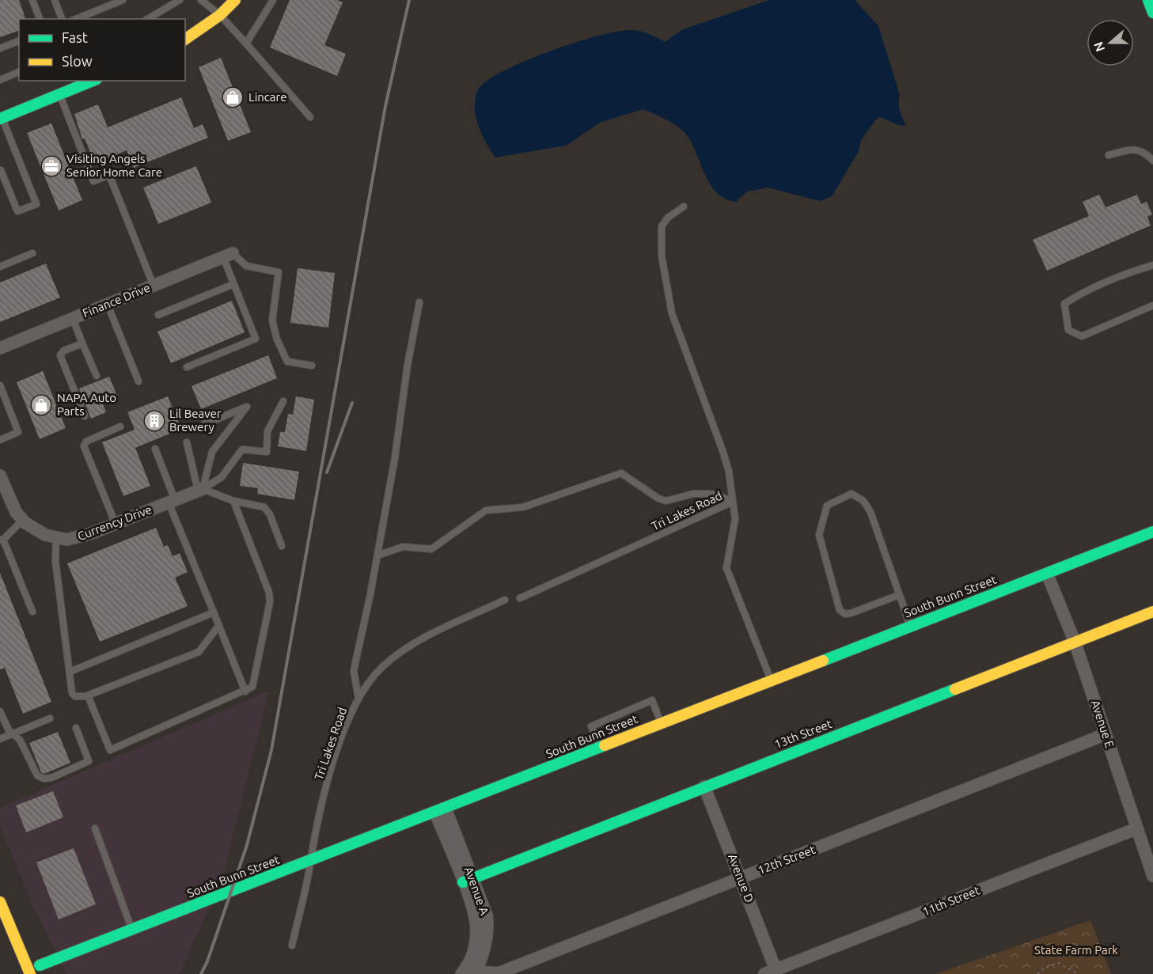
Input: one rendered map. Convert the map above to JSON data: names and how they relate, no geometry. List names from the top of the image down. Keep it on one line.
{"streets":{"main road":["South Bunn Street","13th Street"],"street":["Finance Drive","Currency Drive","Avenue E","12th Street","Avenue D","Avenue A","11th Street"],"lane":["Tri Lakes Road"]},"crossings":[["Tri Lakes Road","South Bunn Street"],["South Bunn Street","Avenue E"],["South Bunn Street","Avenue A"],["Avenue E","13th Street"],["Avenue E","12th Street"],["Avenue E","11th Street"],["13th Street","Avenue D"],["13th Street","Avenue A"],["12th Street","Avenue D"],["12th Street","Avenue A"],["Avenue D","11th Street"]],"parks":["State Farm Park"],"places":{"shop":["Lincare","NAPA Auto Parts"],"office":["Visiting Angels Senior Home Care"],"building":["Lil Beaver Brewery"]},"legend":["Fast","Slow"],"north":"left"}
